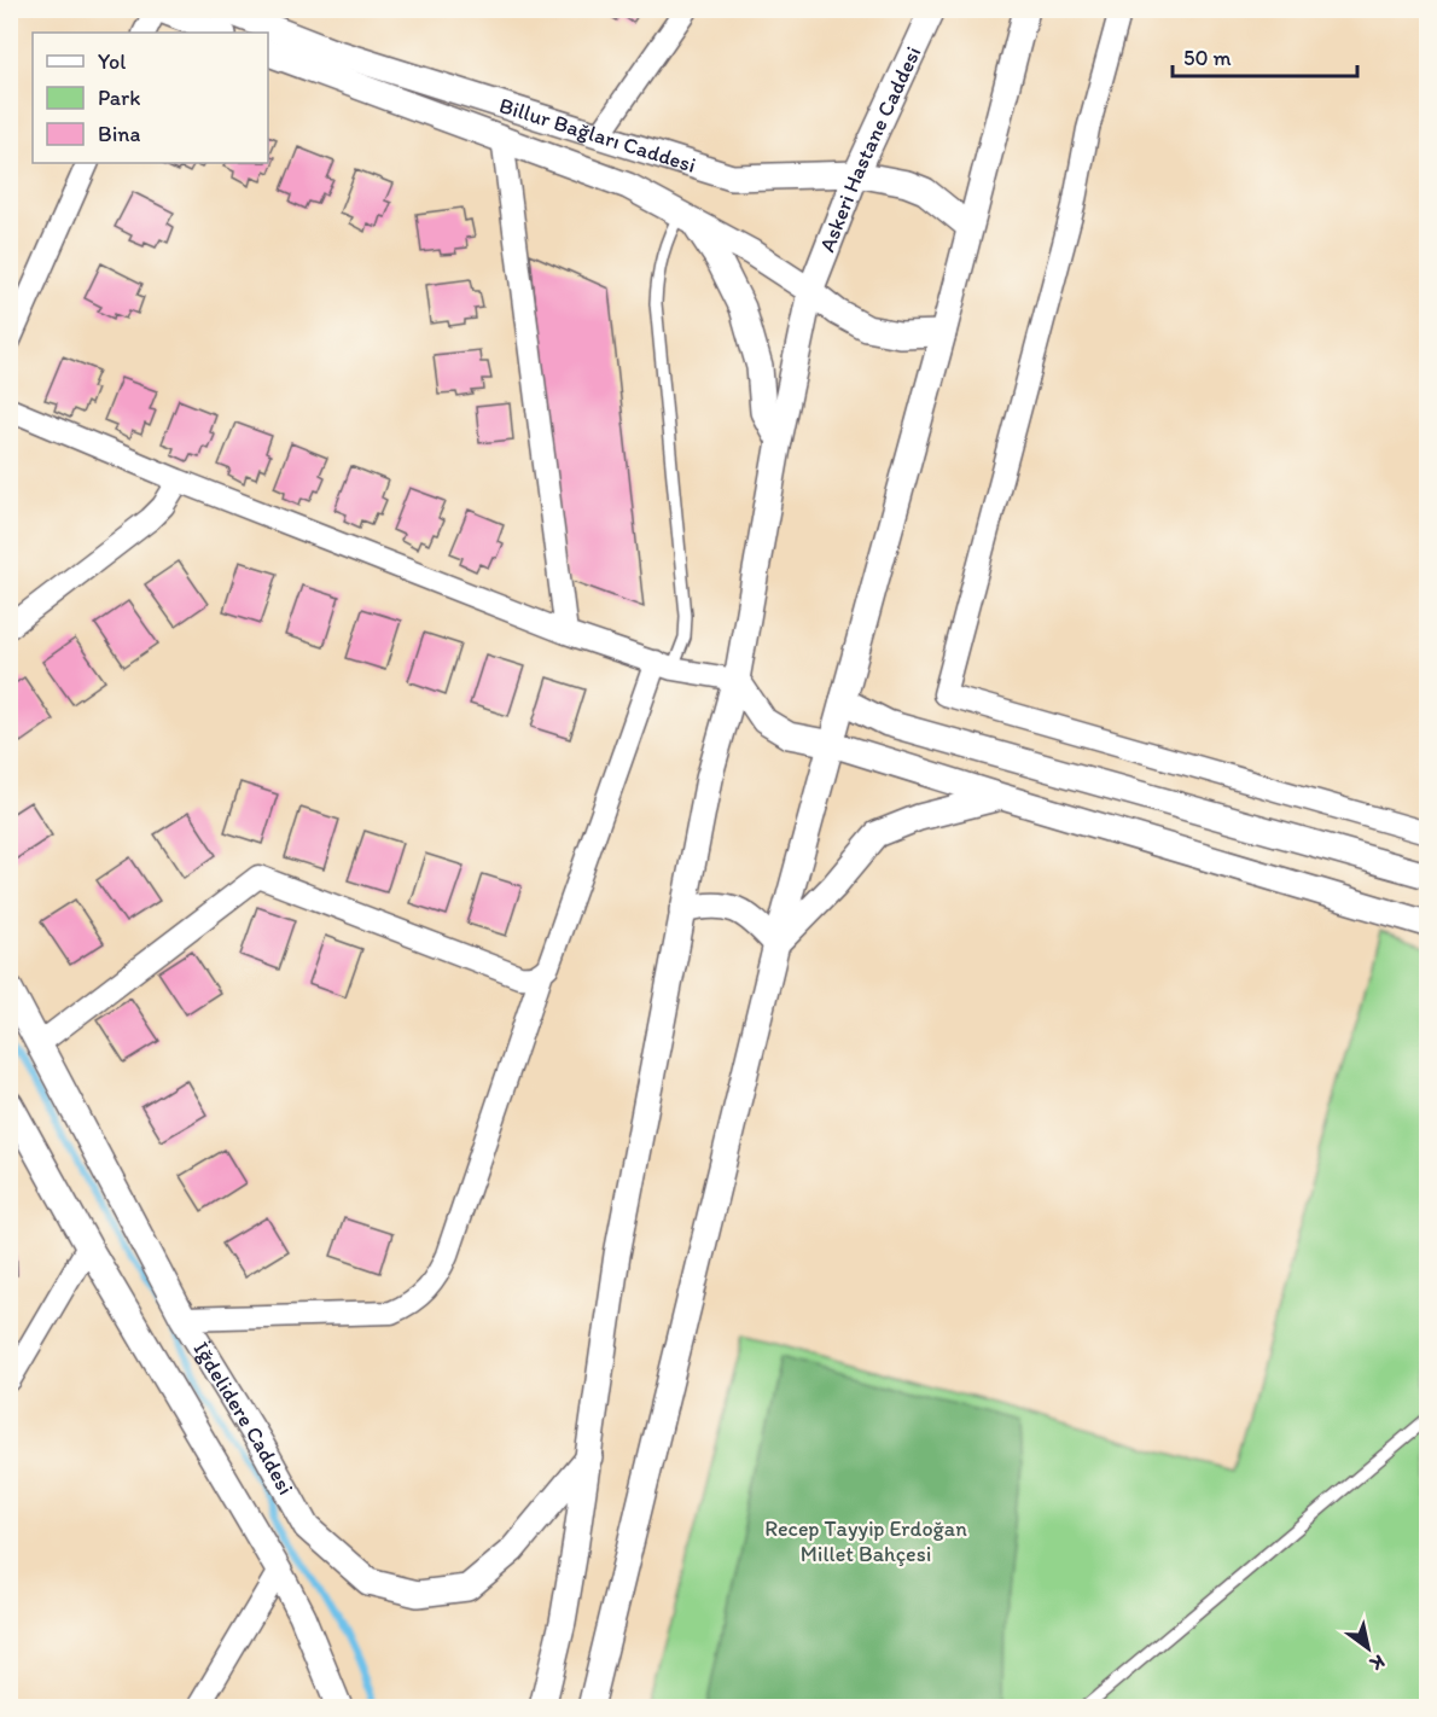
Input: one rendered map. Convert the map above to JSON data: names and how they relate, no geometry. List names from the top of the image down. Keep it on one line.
{"streets":{"street":["Billur Bağları Caddesi","Askeri Hastane Caddesi","İğdelidere Caddesi"]},"crossings":[["Billur Bağları Caddesi","Askeri Hastane Caddesi"],["Askeri Hastane Caddesi","İğdelidere Caddesi"]],"parks":["Recep Tayyip Erdoğan Millet Bahçesi"],"legend":["Yol","Park","Bina"],"scale_bar":"50 m","north":"bottom right"}
